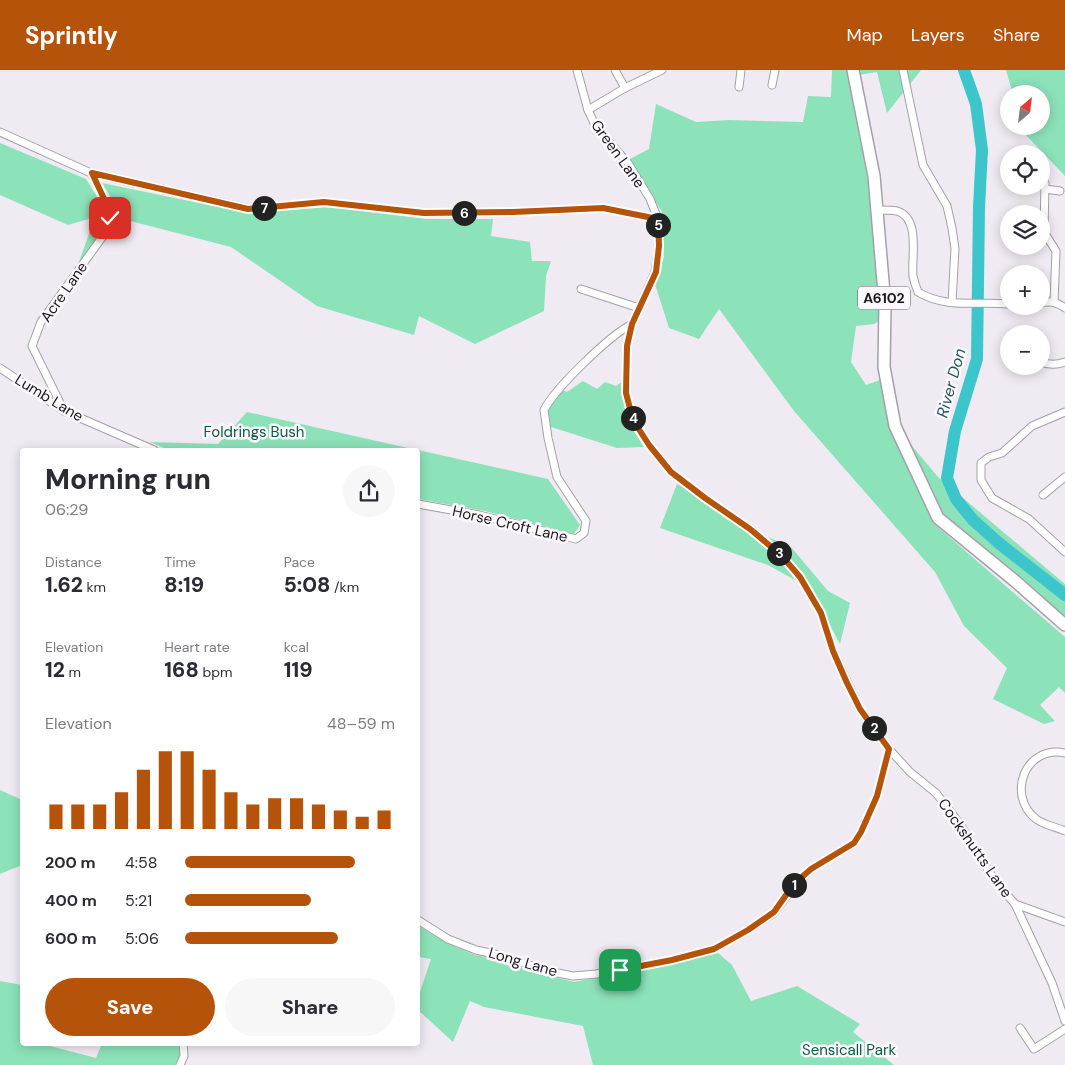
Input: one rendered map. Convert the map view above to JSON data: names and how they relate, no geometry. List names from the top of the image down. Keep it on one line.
{"streets":{"main road":["A6102"],"street":["Green Lane","Acre Lane","Lumb Lane","Horse Croft Lane","Cockshutts Lane","Long Lane"]},"crossings":[["Green Lane","Cockshutts Lane"],["Acre Lane","Lumb Lane"],["Horse Croft Lane","Cockshutts Lane"],["Cockshutts Lane","Long Lane"]],"water":["River Don"],"parks":["Foldrings Bush","Sensicall Park"],"north":"top right","page":{"header":"Sprintly","nav":["Map","Layers","Share"],"map_buttons":["+","−"],"pins":["7","6","5","4","3","2","1"],"heading":["Morning run","06:29"],"stats":[["Distance","1.62 km"],["Time","8:19"],["Pace","5:08 /km"],["Elevation","12 m"],["Heart rate","168 bpm"],["kcal","119"]],"chart":["Elevation","48–59 m"],"list":[{"name":"200 m","note":"4:58"},{"name":"400 m","note":"5:21"},{"name":"600 m","note":"5:06"}],"buttons":["Save","Share"]}}
